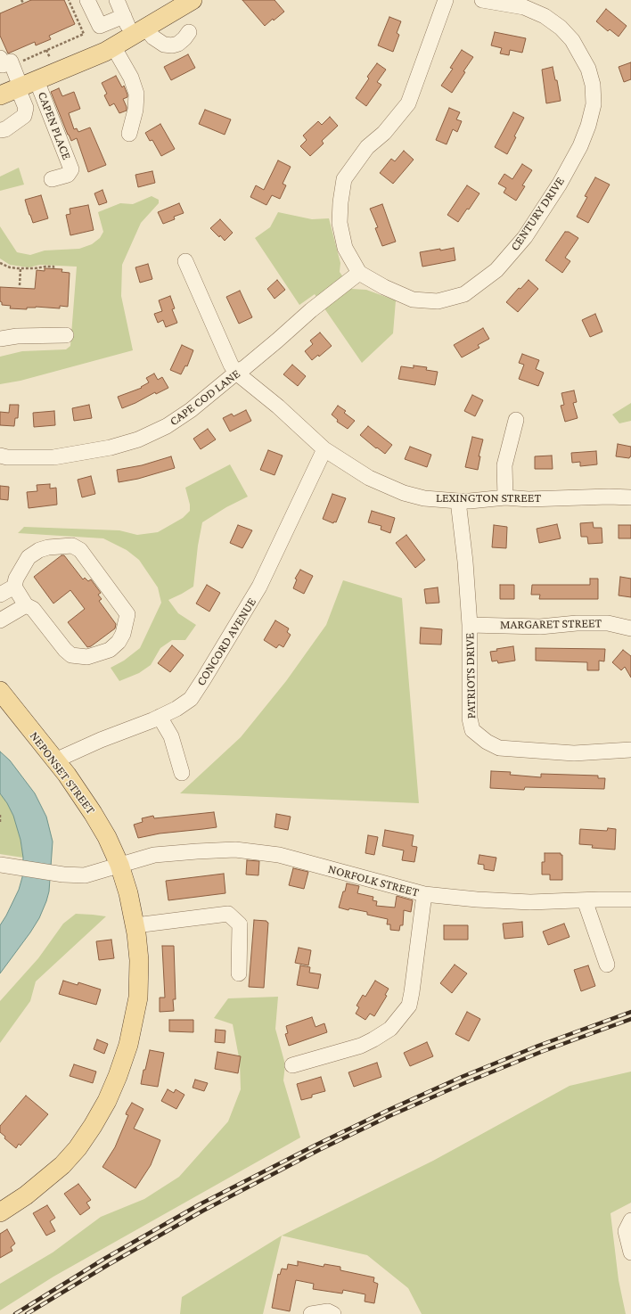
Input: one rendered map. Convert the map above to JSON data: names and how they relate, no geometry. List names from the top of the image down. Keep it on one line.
{"streets":{"main road":["NEPONSET STREET"],"street":["CAPEN PLACE","CENTURY DRIVE","CAPE COD LANE","LEXINGTON STREET","MARGARET STREET","CONCORD AVENUE","PATRIOTS DRIVE","NORFOLK STREET"]},"crossings":[["CENTURY DRIVE","CAPE COD LANE"],["CAPE COD LANE","LEXINGTON STREET"],["LEXINGTON STREET","CONCORD AVENUE"],["LEXINGTON STREET","PATRIOTS DRIVE"],["MARGARET STREET","PATRIOTS DRIVE"],["CONCORD AVENUE","NEPONSET STREET"],["NEPONSET STREET","NORFOLK STREET"]]}
